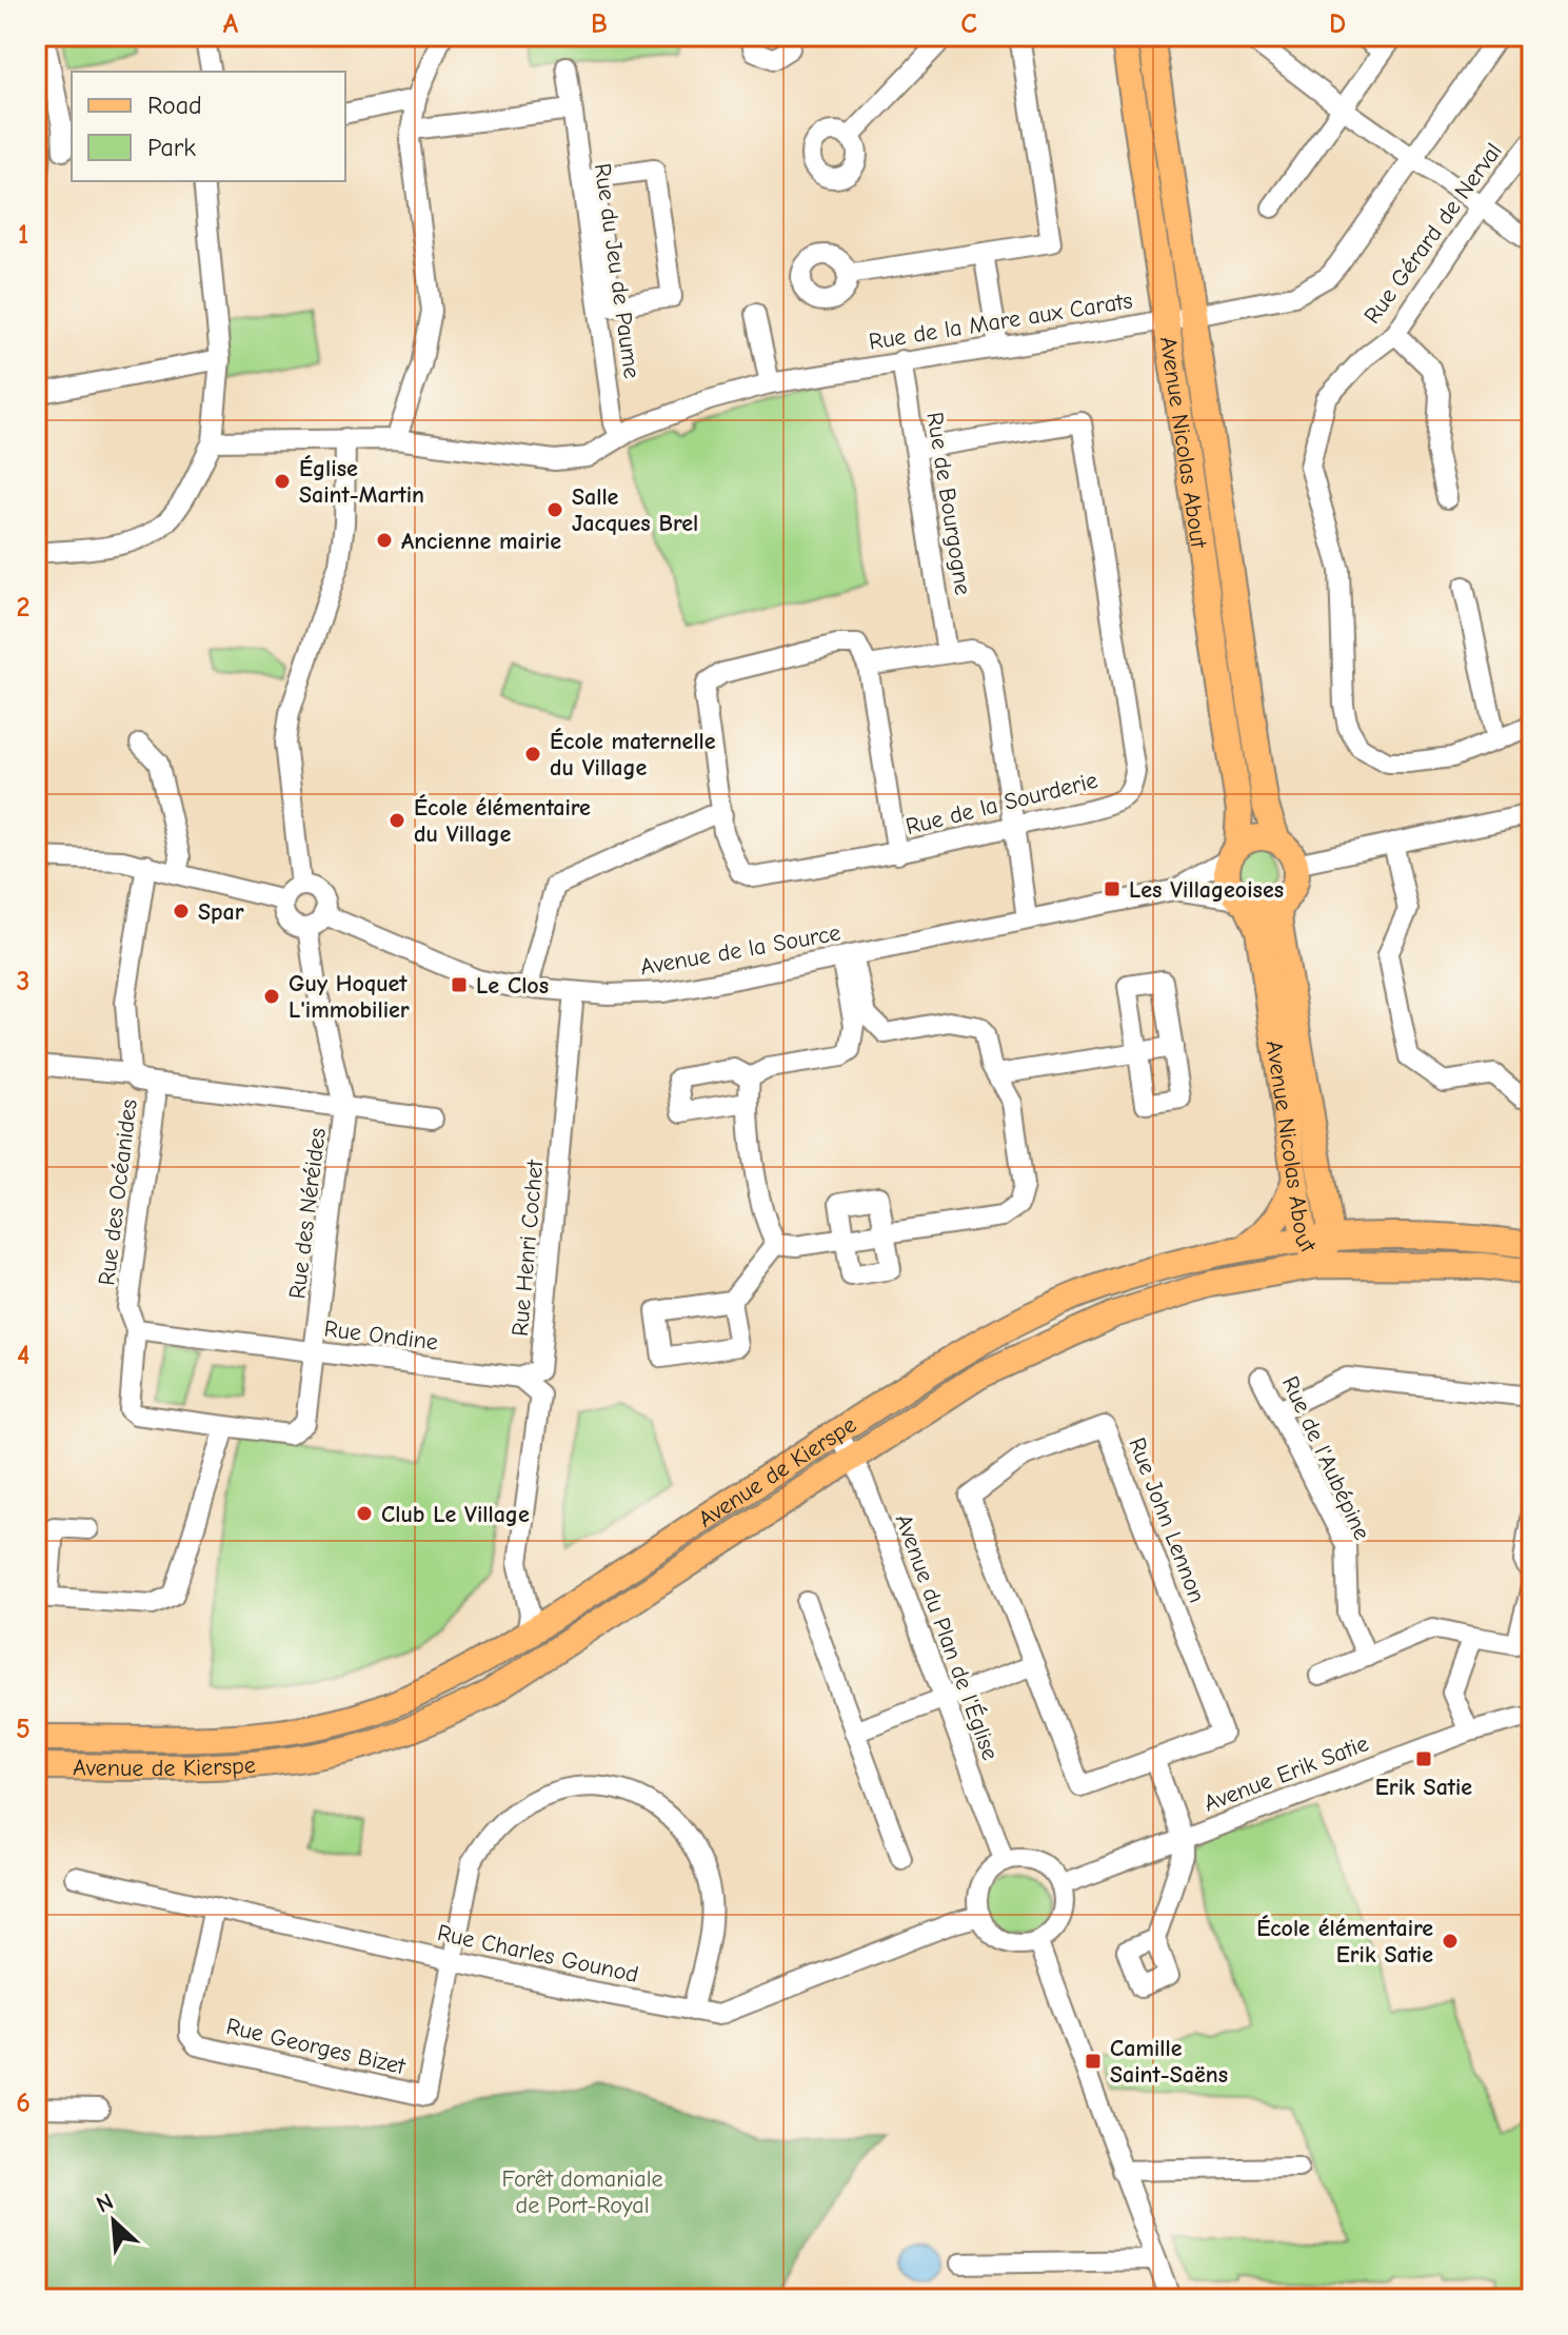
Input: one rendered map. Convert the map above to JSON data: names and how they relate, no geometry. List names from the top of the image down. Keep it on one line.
{"streets":{"main road":["Avenue Nicolas About","Avenue de Kierspe"],"street":["Rue Gérard de Nerval","Rue du Jeu de Paume","Rue de la Mare aux Carats","Rue de Bourgogne","Rue de la Sourderie","Avenue de la Source","Rue des Océanides","Rue des Néréides","Rue Henri Cochet","Rue Ondine","Rue de l'Aubépine","Rue John Lennon","Avenue du Plan de l'Église","Avenue Erik Satie","Rue Charles Gounod","Rue Georges Bizet"]},"crossings":[["Rue du Jeu de Paume","Rue de la Mare aux Carats"],["Rue de la Mare aux Carats","Avenue Nicolas About"],["Rue de la Mare aux Carats","Rue de Bourgogne"],["Avenue Nicolas About","Avenue de la Source"],["Avenue Nicolas About","Avenue de Kierspe"],["Rue de Bourgogne","Rue de la Sourderie"],["Avenue de la Source","Rue des Néréides"],["Avenue de la Source","Rue Henri Cochet"],["Rue des Océanides","Rue des Néréides"],["Rue des Océanides","Rue Ondine"],["Rue des Néréides","Rue Ondine"],["Rue Henri Cochet","Rue Ondine"],["Avenue de Kierspe","Avenue du Plan de l'Église"],["Avenue du Plan de l'Église","Avenue Erik Satie"],["Avenue du Plan de l'Église","Rue Charles Gounod"],["Avenue Erik Satie","Rue Charles Gounod"],["Rue Charles Gounod","Rue Georges Bizet"]],"parks":["Forêt domaniale de Port-Royal"],"places":{"other":["Église Saint-Martin","Salle Jacques Brel","Ancienne mairie","École maternelle du Village","École élémentaire du Village","Spar","Guy Hoquet L'immobilier","Club Le Village","École élémentaire Erik Satie"],"transit":["Les Villageoises","Le Clos","Erik Satie","Camille Saint-Saëns"]},"legend":["Road","Park"],"north":"top left","grid":{"columns":["A","B","C","D"],"rows":["1","2","3","4","5","6"]}}
